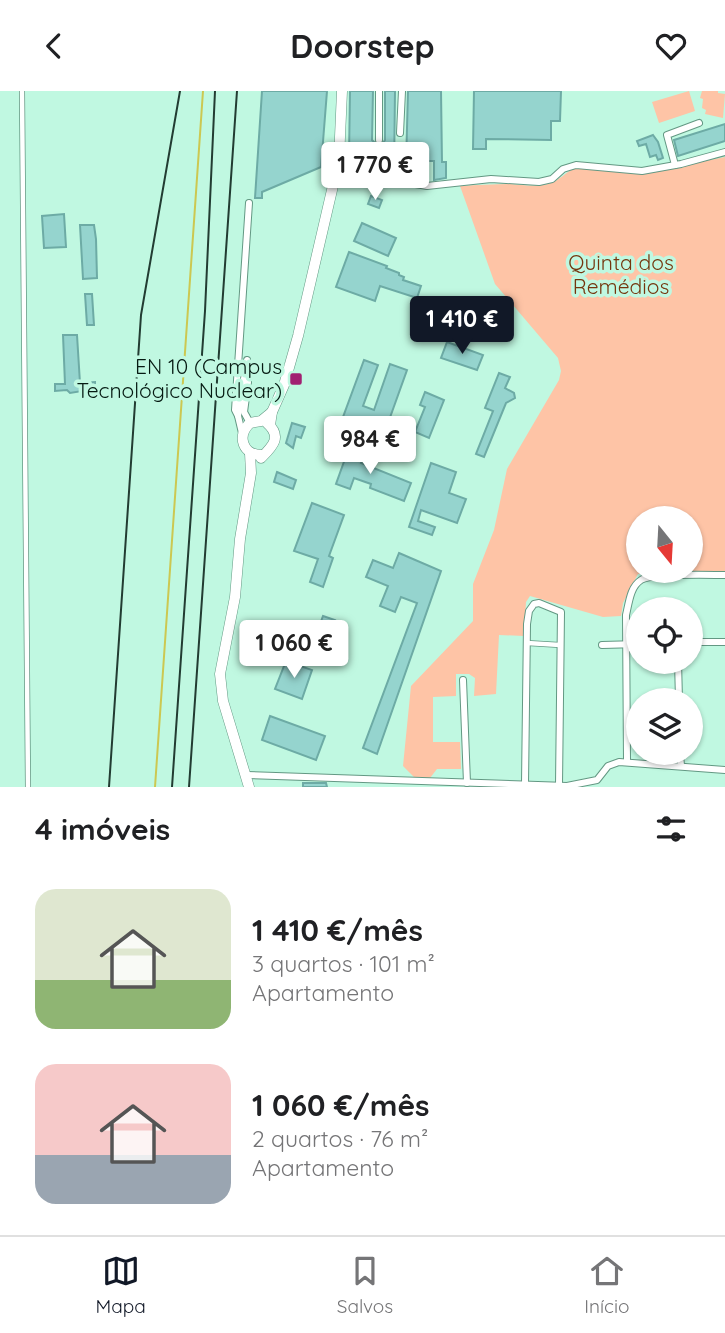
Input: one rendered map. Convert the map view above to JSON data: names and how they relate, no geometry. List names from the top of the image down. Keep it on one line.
{"parks":["Quinta dos Remédios"],"places":{"transit":["EN 10 (Campus Tecnológico Nuclear)"]},"north":"bottom","page":{"header":"Doorstep","price":["1 770 €","1 410 €","984 €","1 060 €"],"heading":"4 imóveis","list":[{"name":"1 410 €/mês","note":"3 quartos · 101 m² · Apartamento"},{"name":"1 060 €/mês","note":"2 quartos · 76 m² · Apartamento"}],"tabs":["Mapa","Salvos","Início"]}}
